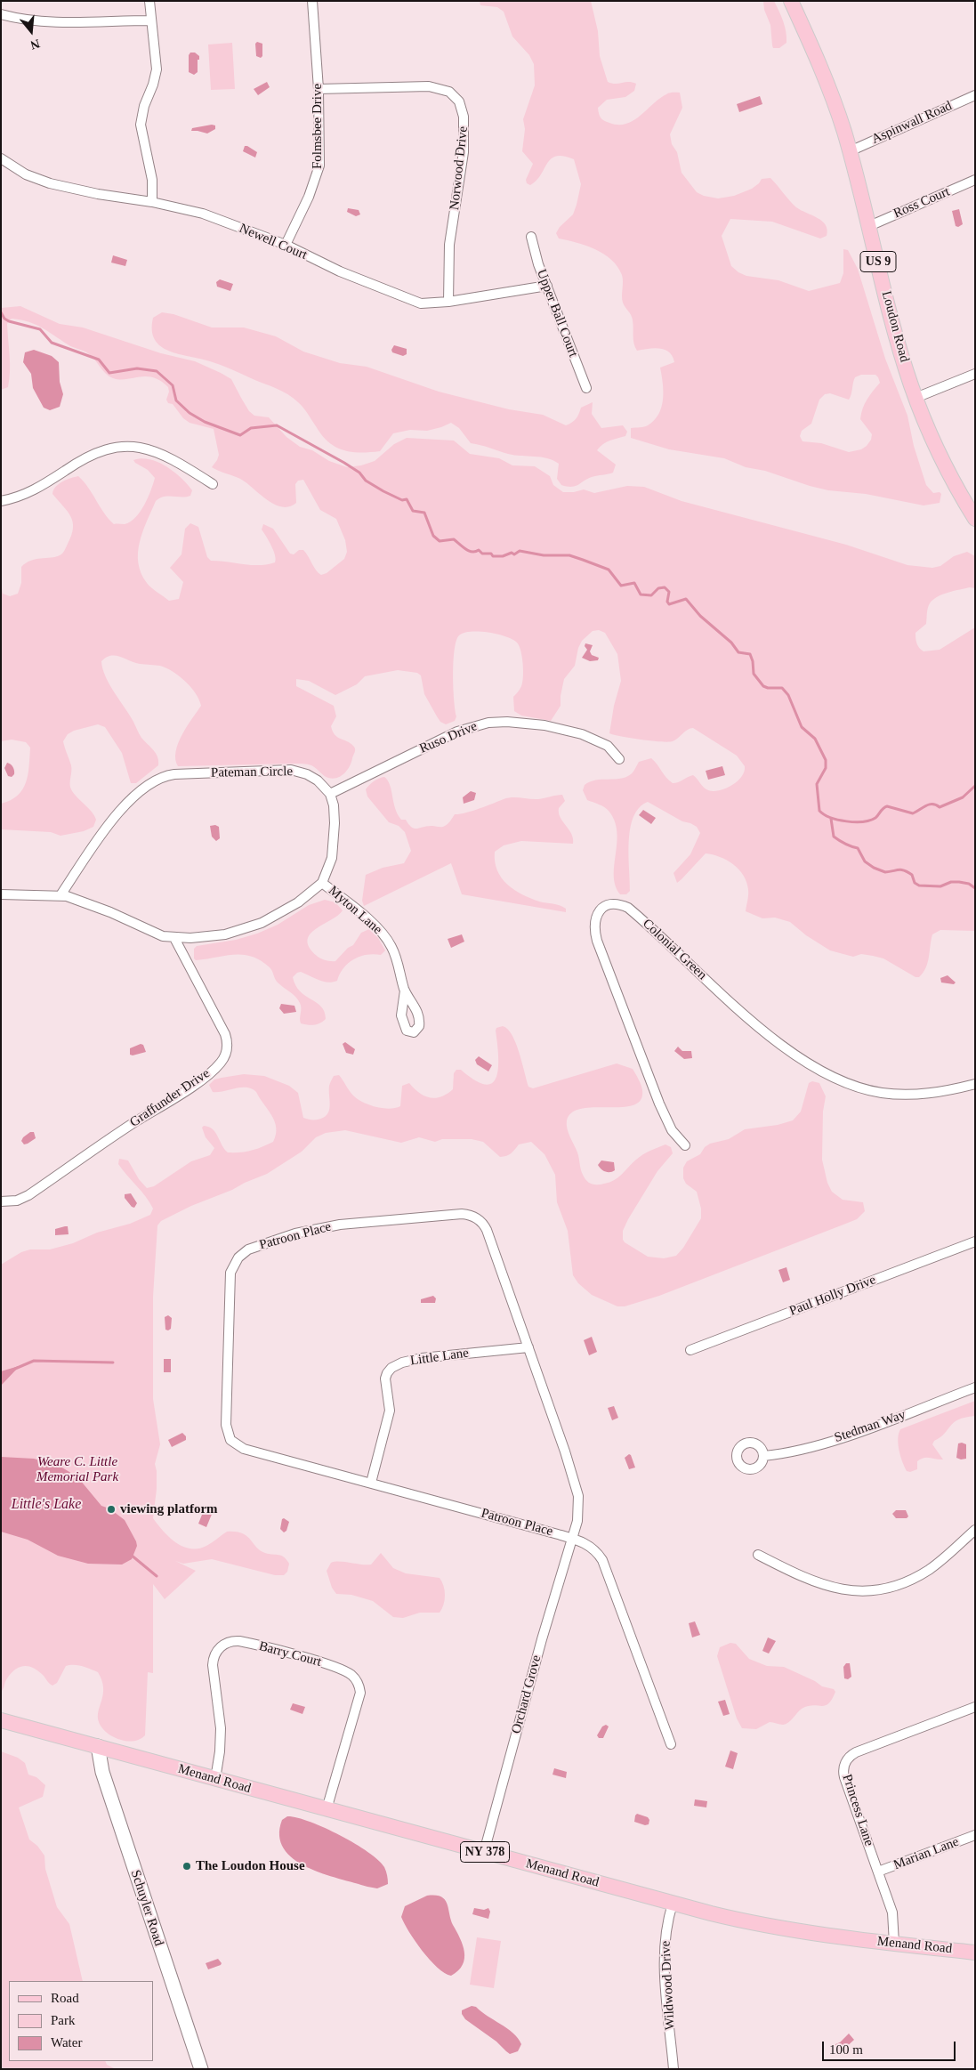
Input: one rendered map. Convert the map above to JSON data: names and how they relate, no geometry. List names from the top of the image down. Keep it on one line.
{"streets":{"main road":["US 9","Loudon Road","Menand Road","NY 378"],"street":["Aspinwall Road","Folmsbee Drive","Norwood Drive","Ross Court","Newell Court","Upper Ball Court","Ruso Drive","Pateman Circle","Myton Lane","Colonial Green","Graffunder Drive","Patroon Place","Paul Holly Drive","Little Lane","Stedman Way","Barry Court","Orchard Grove","Princess Lane","Marian Lane","Schuyler Road","Wildwood Drive"]},"crossings":[["Aspinwall Road","Loudon Road"],["Folmsbee Drive","Norwood Drive"],["Folmsbee Drive","Newell Court"],["Norwood Drive","Newell Court"],["Ross Court","Loudon Road"],["Newell Court","Upper Ball Court"],["Ruso Drive","Pateman Circle"],["Patroon Place","Little Lane"],["Patroon Place","Orchard Grove"],["Barry Court","Menand Road"],["Orchard Grove","Menand Road"],["Menand Road","Princess Lane"],["Menand Road","Schuyler Road"],["Menand Road","Wildwood Drive"],["Princess Lane","Marian Lane"]],"water":["Little's Lake"],"parks":["Weare C. Little Memorial Park"],"places":["viewing platform","The Loudon House"],"legend":["Road","Park","Water"],"scale_bar":"100 m","north":"bottom"}
